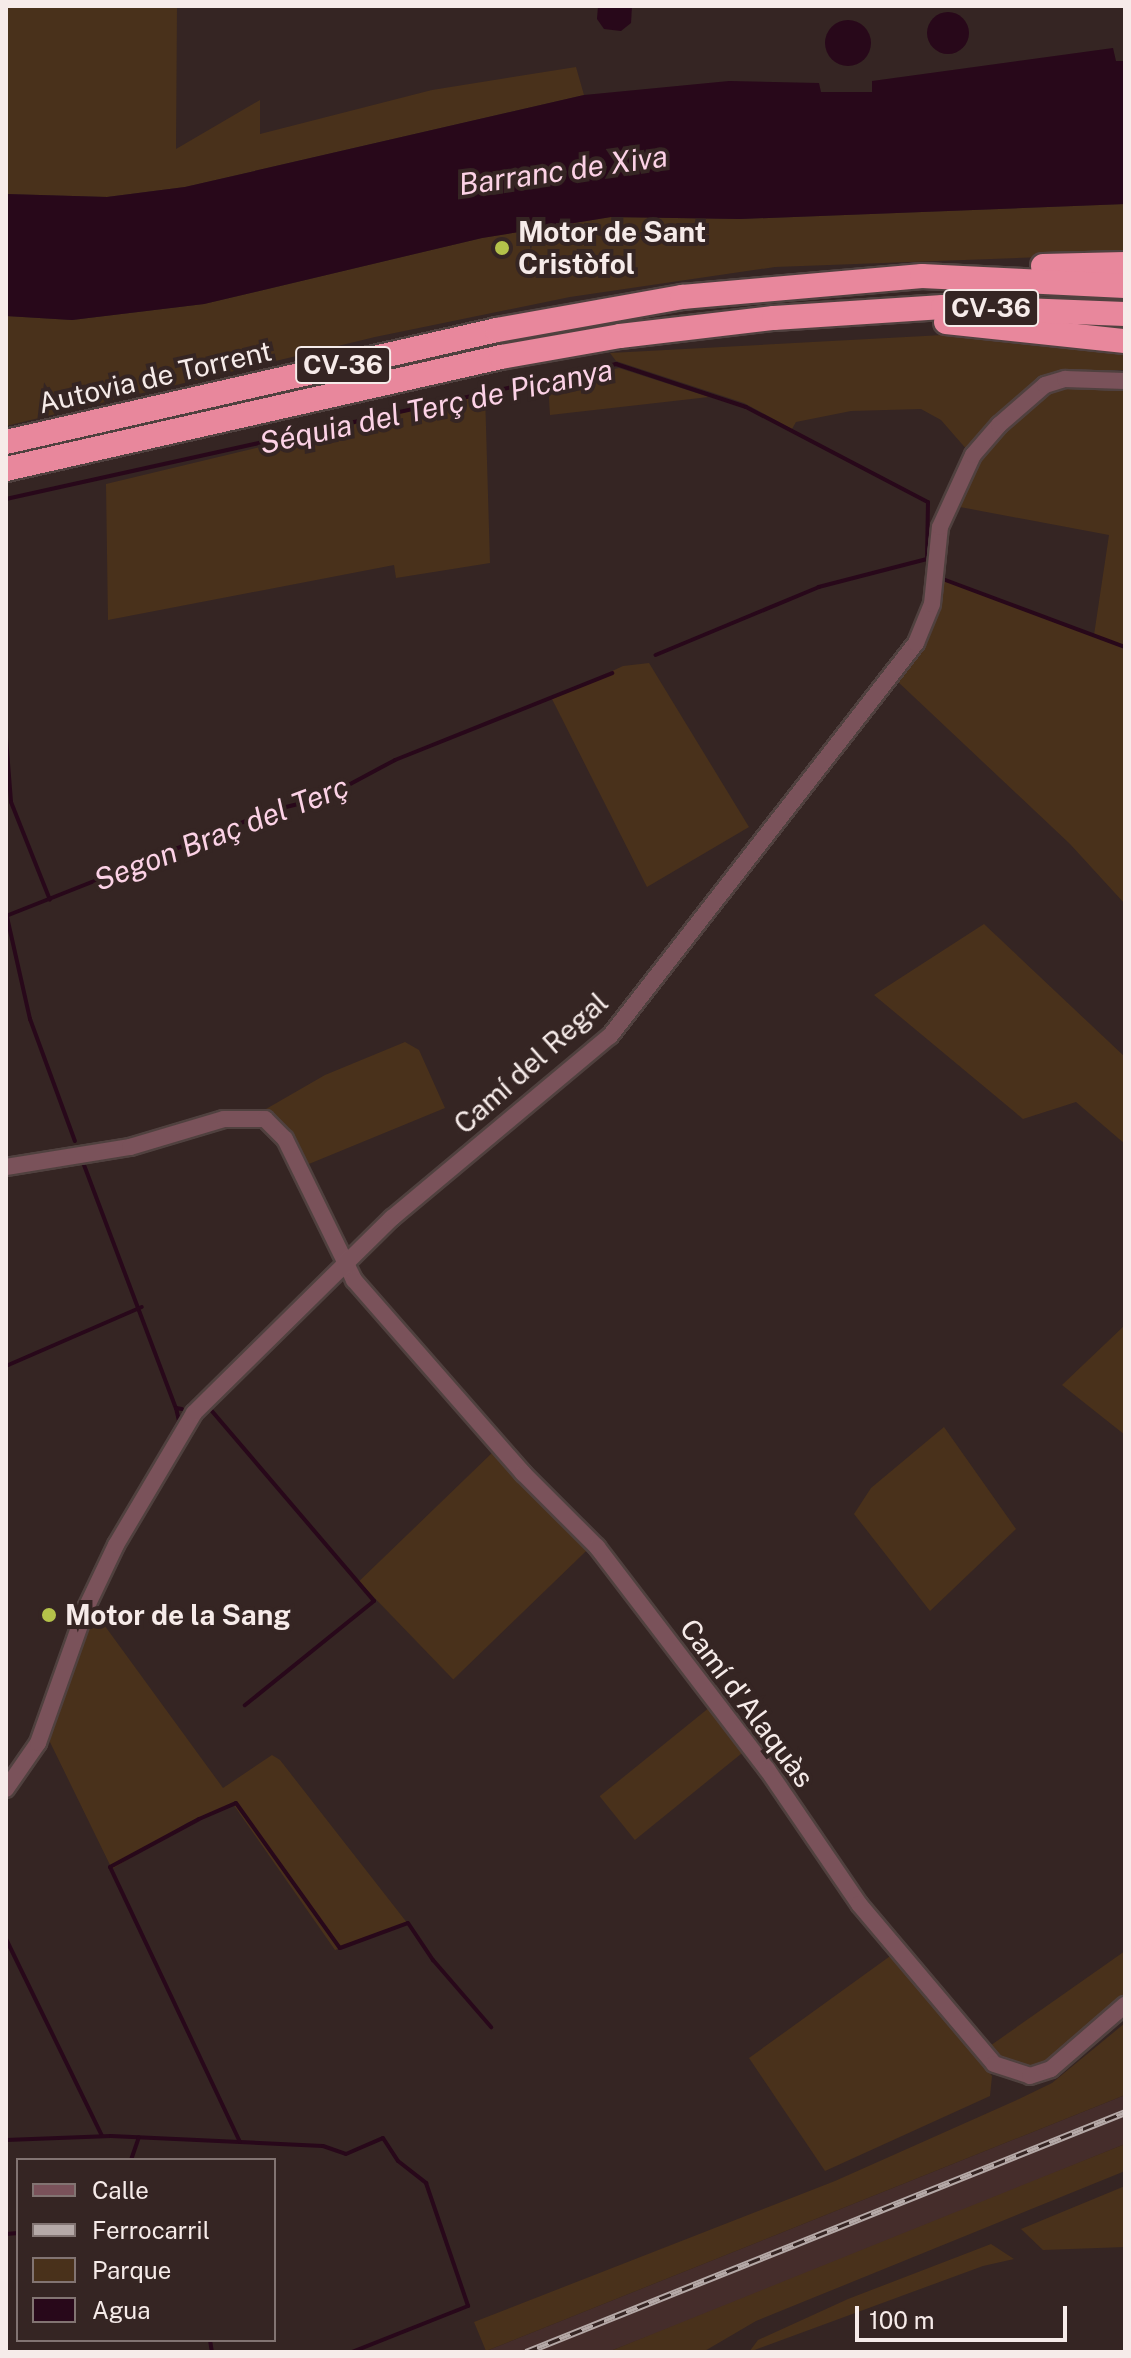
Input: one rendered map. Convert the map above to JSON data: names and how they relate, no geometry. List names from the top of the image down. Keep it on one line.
{"streets":{"highway":["CV-36","Autovia de Torrent"],"street":["Camí del Regal","Camí d'Alaquàs"]},"crossings":[["Camí del Regal","Camí d'Alaquàs"]],"water":["Barranc de Xiva","Séquia del Terç de Picanya","Segon Braç del Terç"],"places":["Motor de Sant Cristòfol","Motor de la Sang"],"legend":["Calle","Ferrocarril","Parque","Agua"],"scale_bar":"100 m"}
